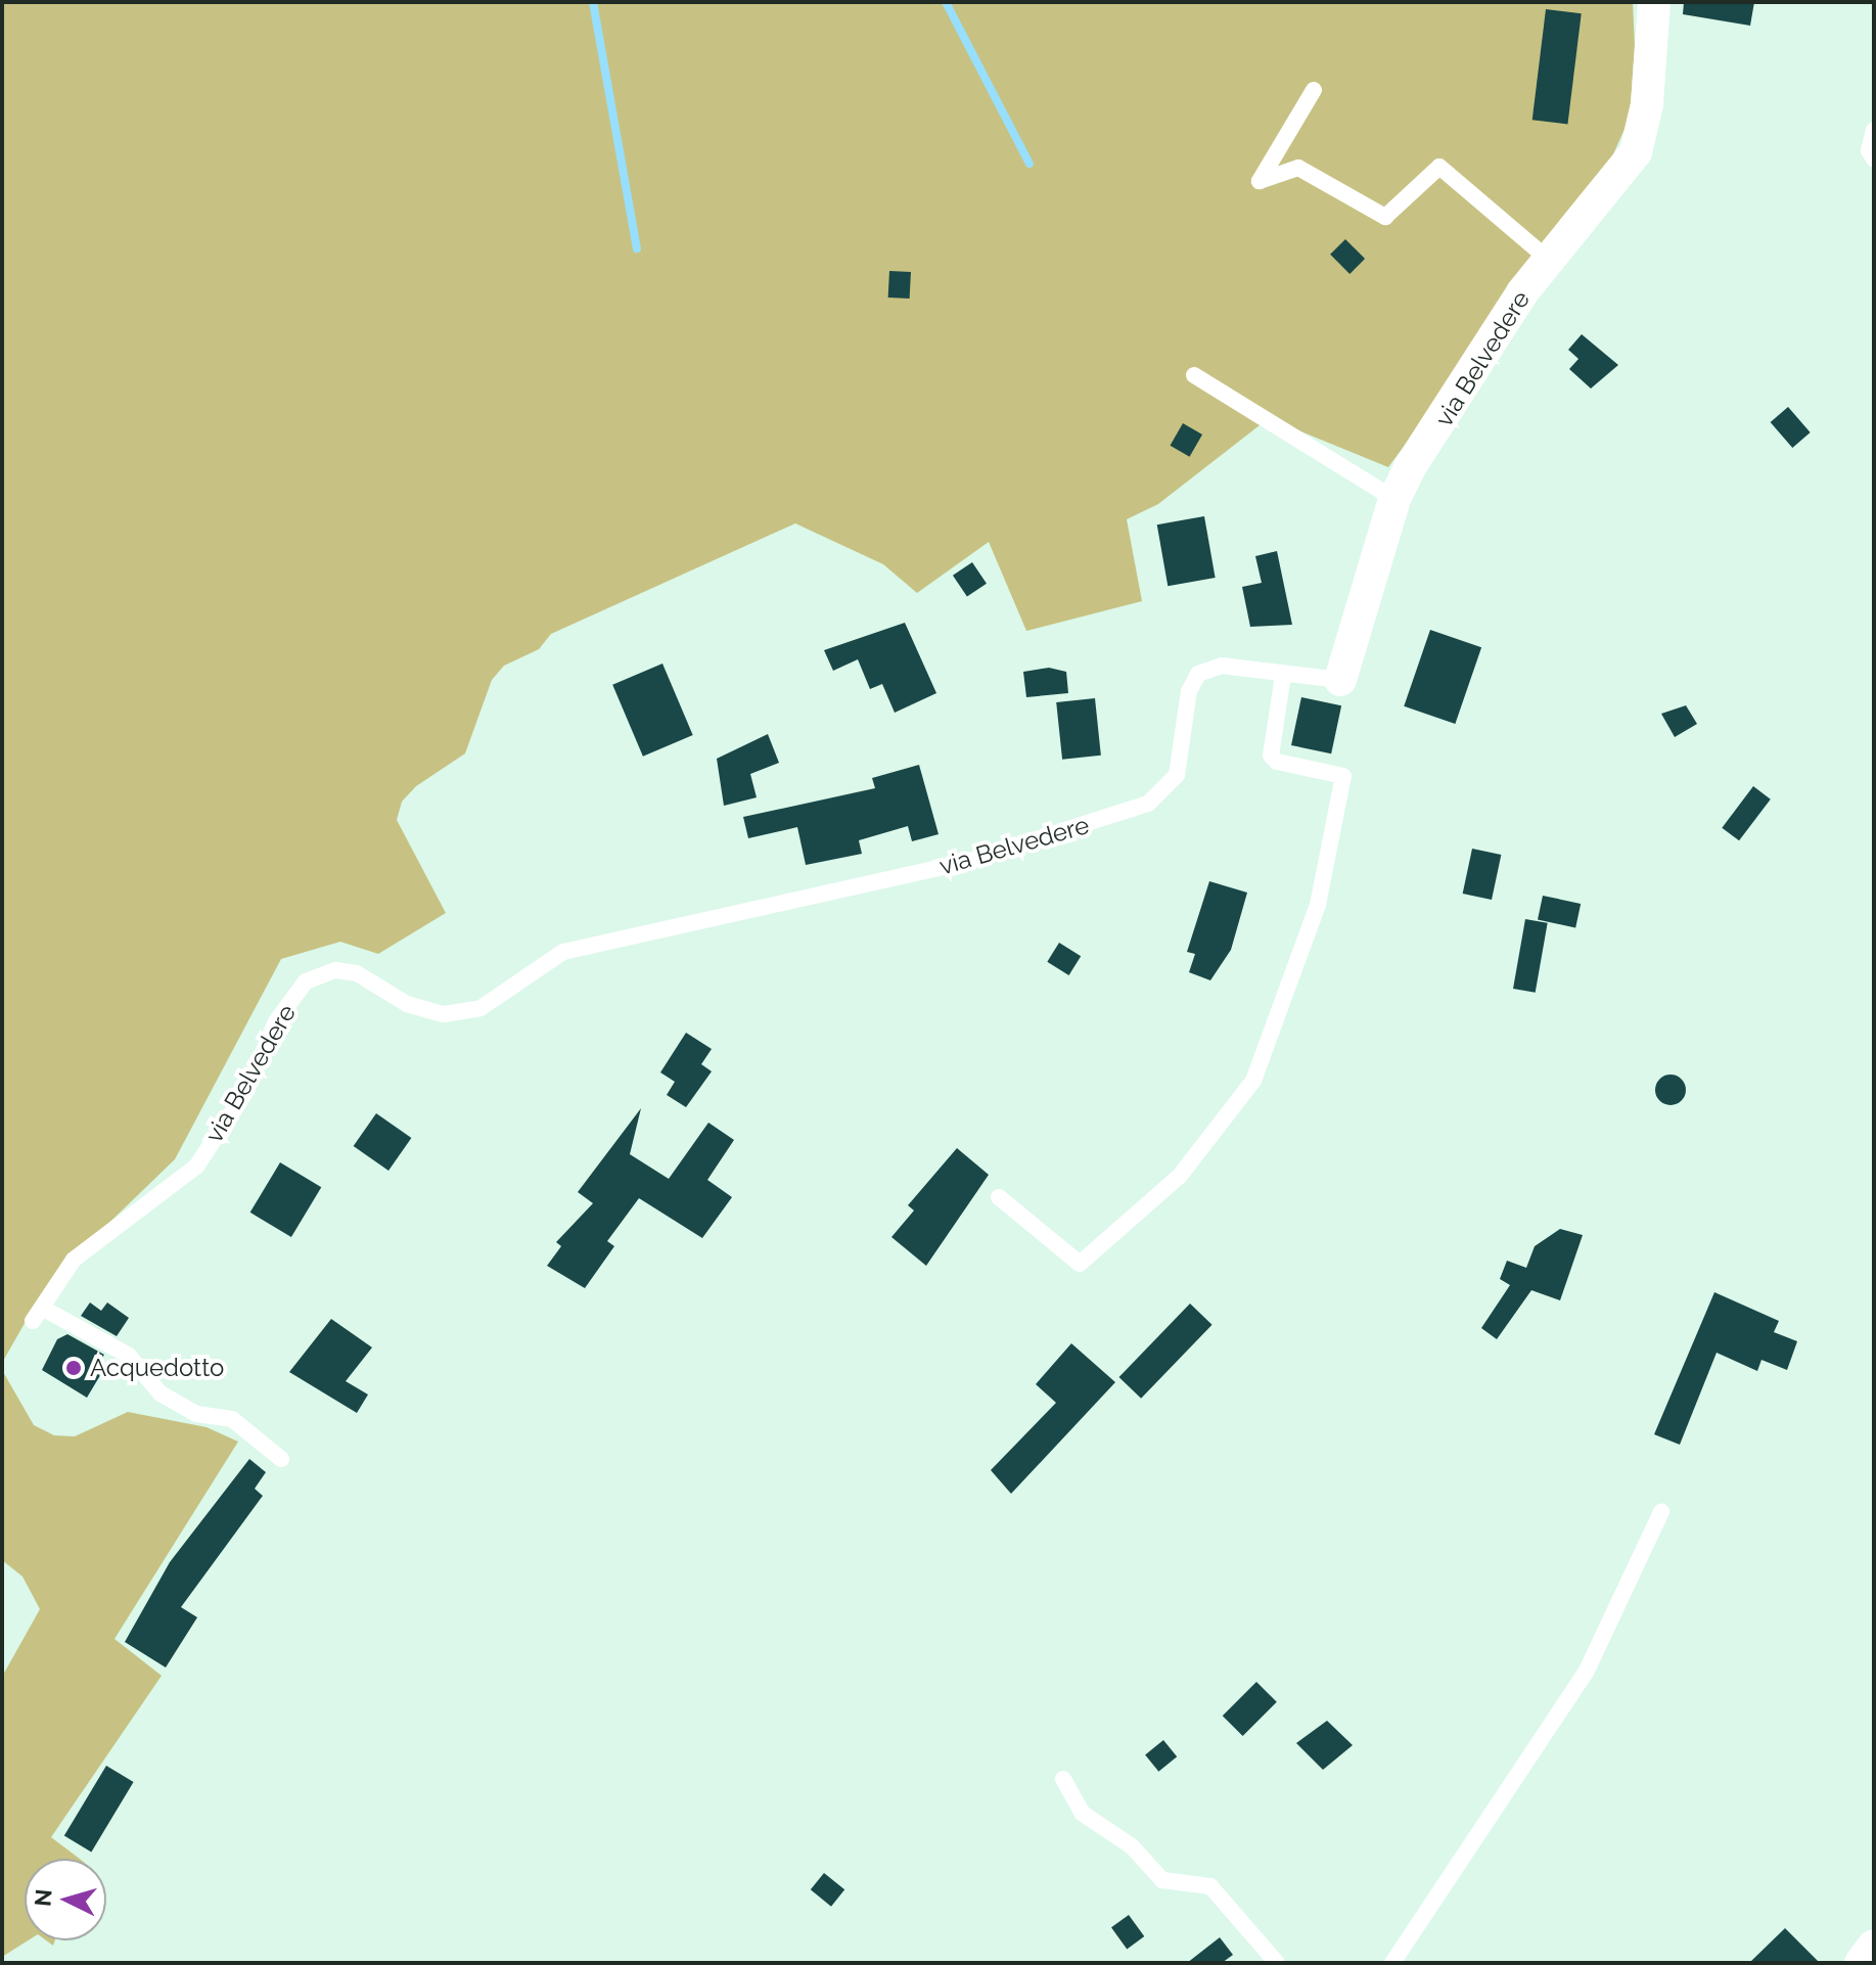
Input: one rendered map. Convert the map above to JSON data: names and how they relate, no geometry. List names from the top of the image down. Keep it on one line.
{"streets":{"street":["via Belvedere"]},"places":["Acquedotto"],"north":"left"}
